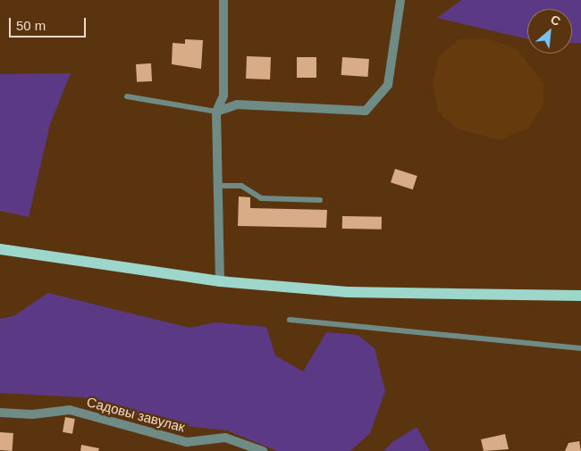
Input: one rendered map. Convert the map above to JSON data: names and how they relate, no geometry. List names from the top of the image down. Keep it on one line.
{"streets":{"street":["Садовы завулак"]},"scale_bar":"50 m","north":"top right"}
